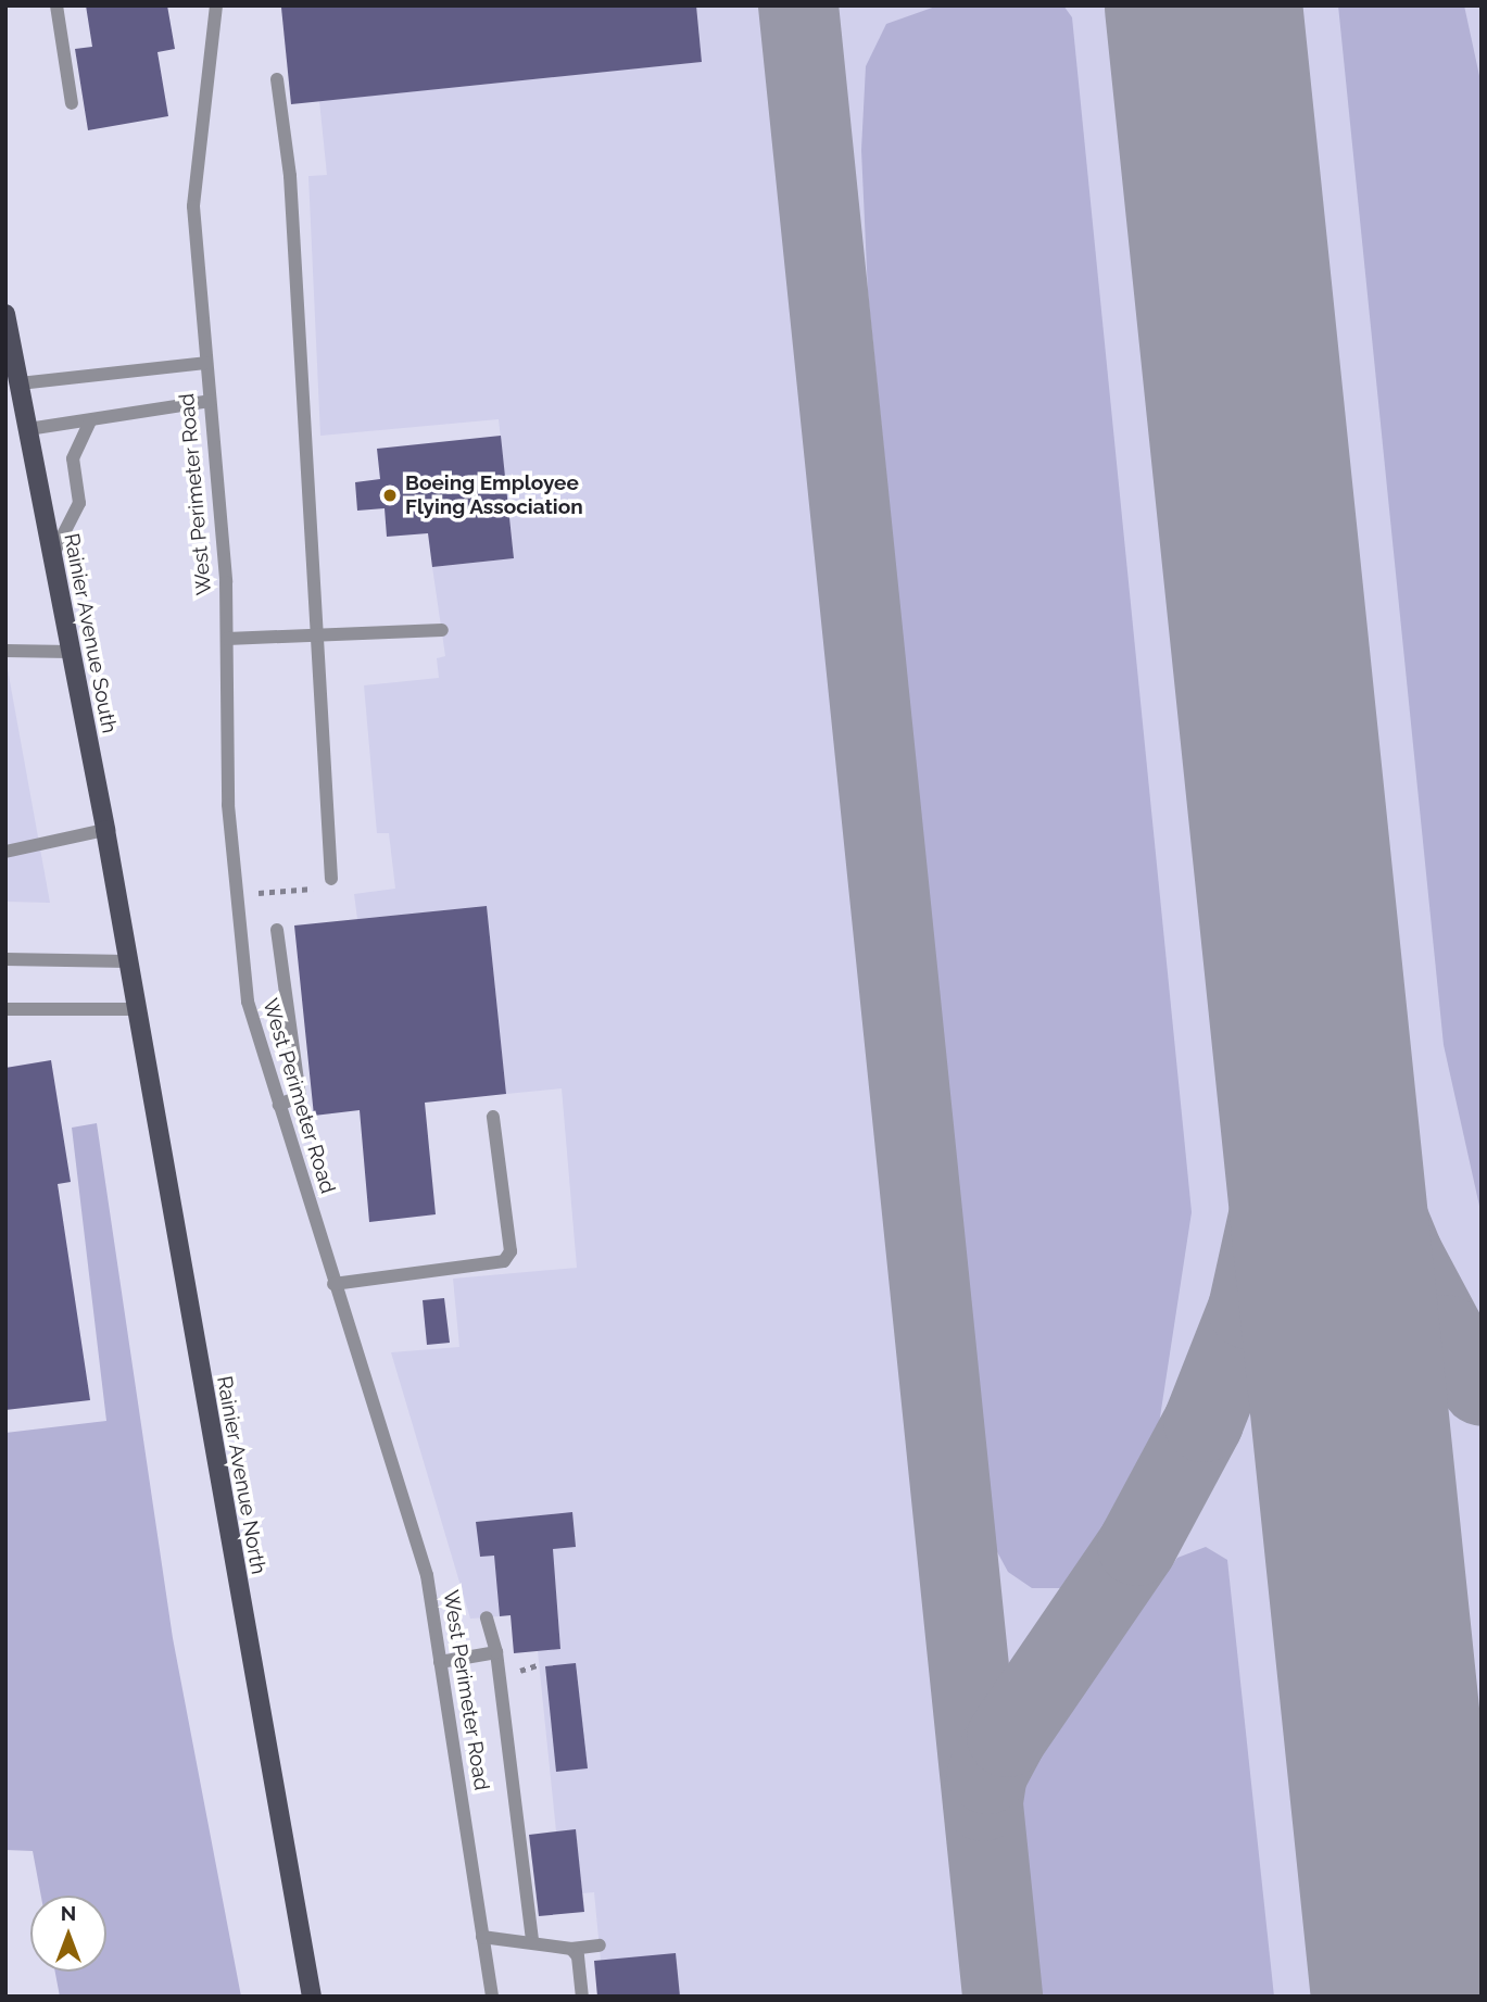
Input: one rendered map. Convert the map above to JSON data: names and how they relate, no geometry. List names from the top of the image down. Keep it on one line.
{"streets":{"main road":["Rainier Avenue South","Rainier Avenue North"],"lane":["West Perimeter Road"]},"crossings":[["Rainier Avenue South","Rainier Avenue North"]],"places":["Boeing Employee Flying Association"],"north":"top"}
